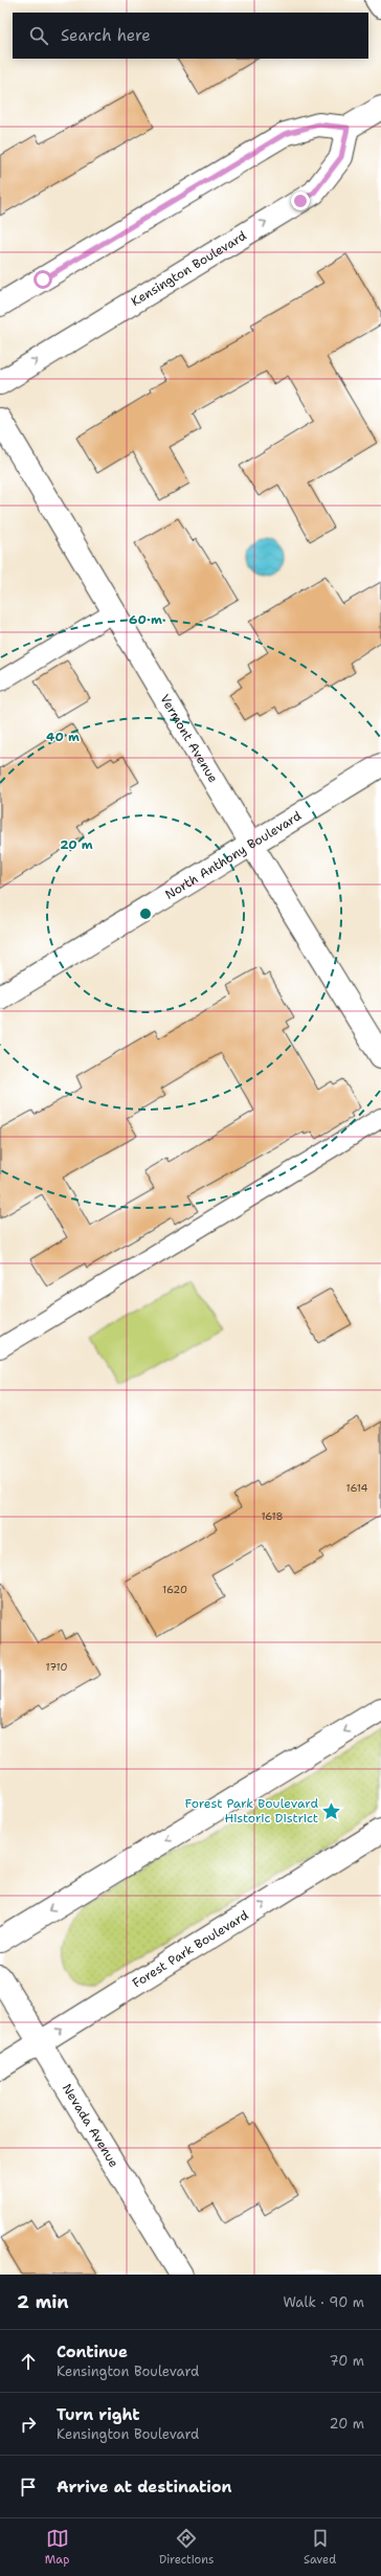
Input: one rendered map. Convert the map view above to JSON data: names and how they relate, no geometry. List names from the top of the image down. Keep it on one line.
{"streets":{"street":["Kensington Boulevard","Vermont Avenue","North Anthony Boulevard","Forest Park Boulevard","Nevada Avenue"]},"crossings":[["Vermont Avenue","North Anthony Boulevard"],["Forest Park Boulevard","Nevada Avenue"]],"places":{"place":["Forest Park Boulevard Historic District"]},"house_numbers":["1614","1618","1620","1710"],"page":{"search":"Search here","heading":["2 min","Walk · 90 m"],"list":[["Continue","Kensington Boulevard","70 m"],["Turn right","Kensington Boulevard","20 m"],"Arrive at destination"],"nav":["Map","Directions","Saved"]},"rings":["60 m","40 m","20 m"]}
